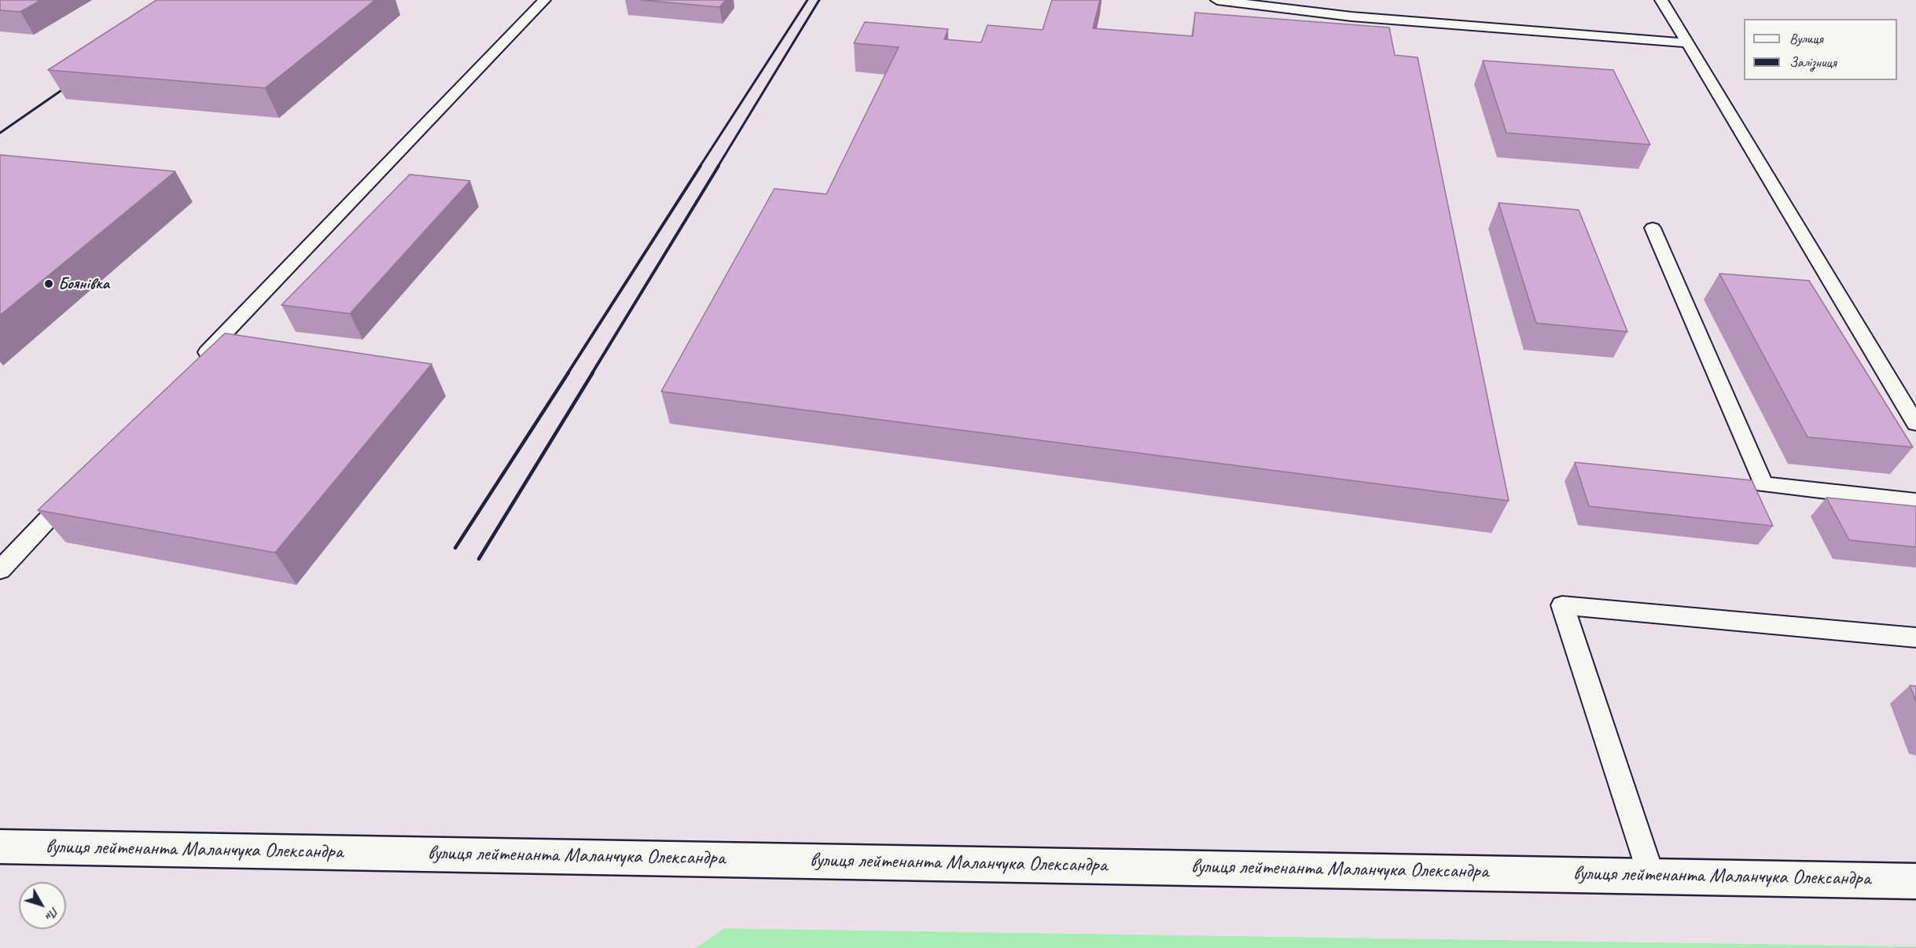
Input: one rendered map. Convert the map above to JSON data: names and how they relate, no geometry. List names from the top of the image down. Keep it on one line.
{"streets":{"street":["вулиця лейтенанта Маланчука Олександра"]},"places":["Боянівка"],"legend":["Вулиця","Залізниця"],"north":"bottom right"}
